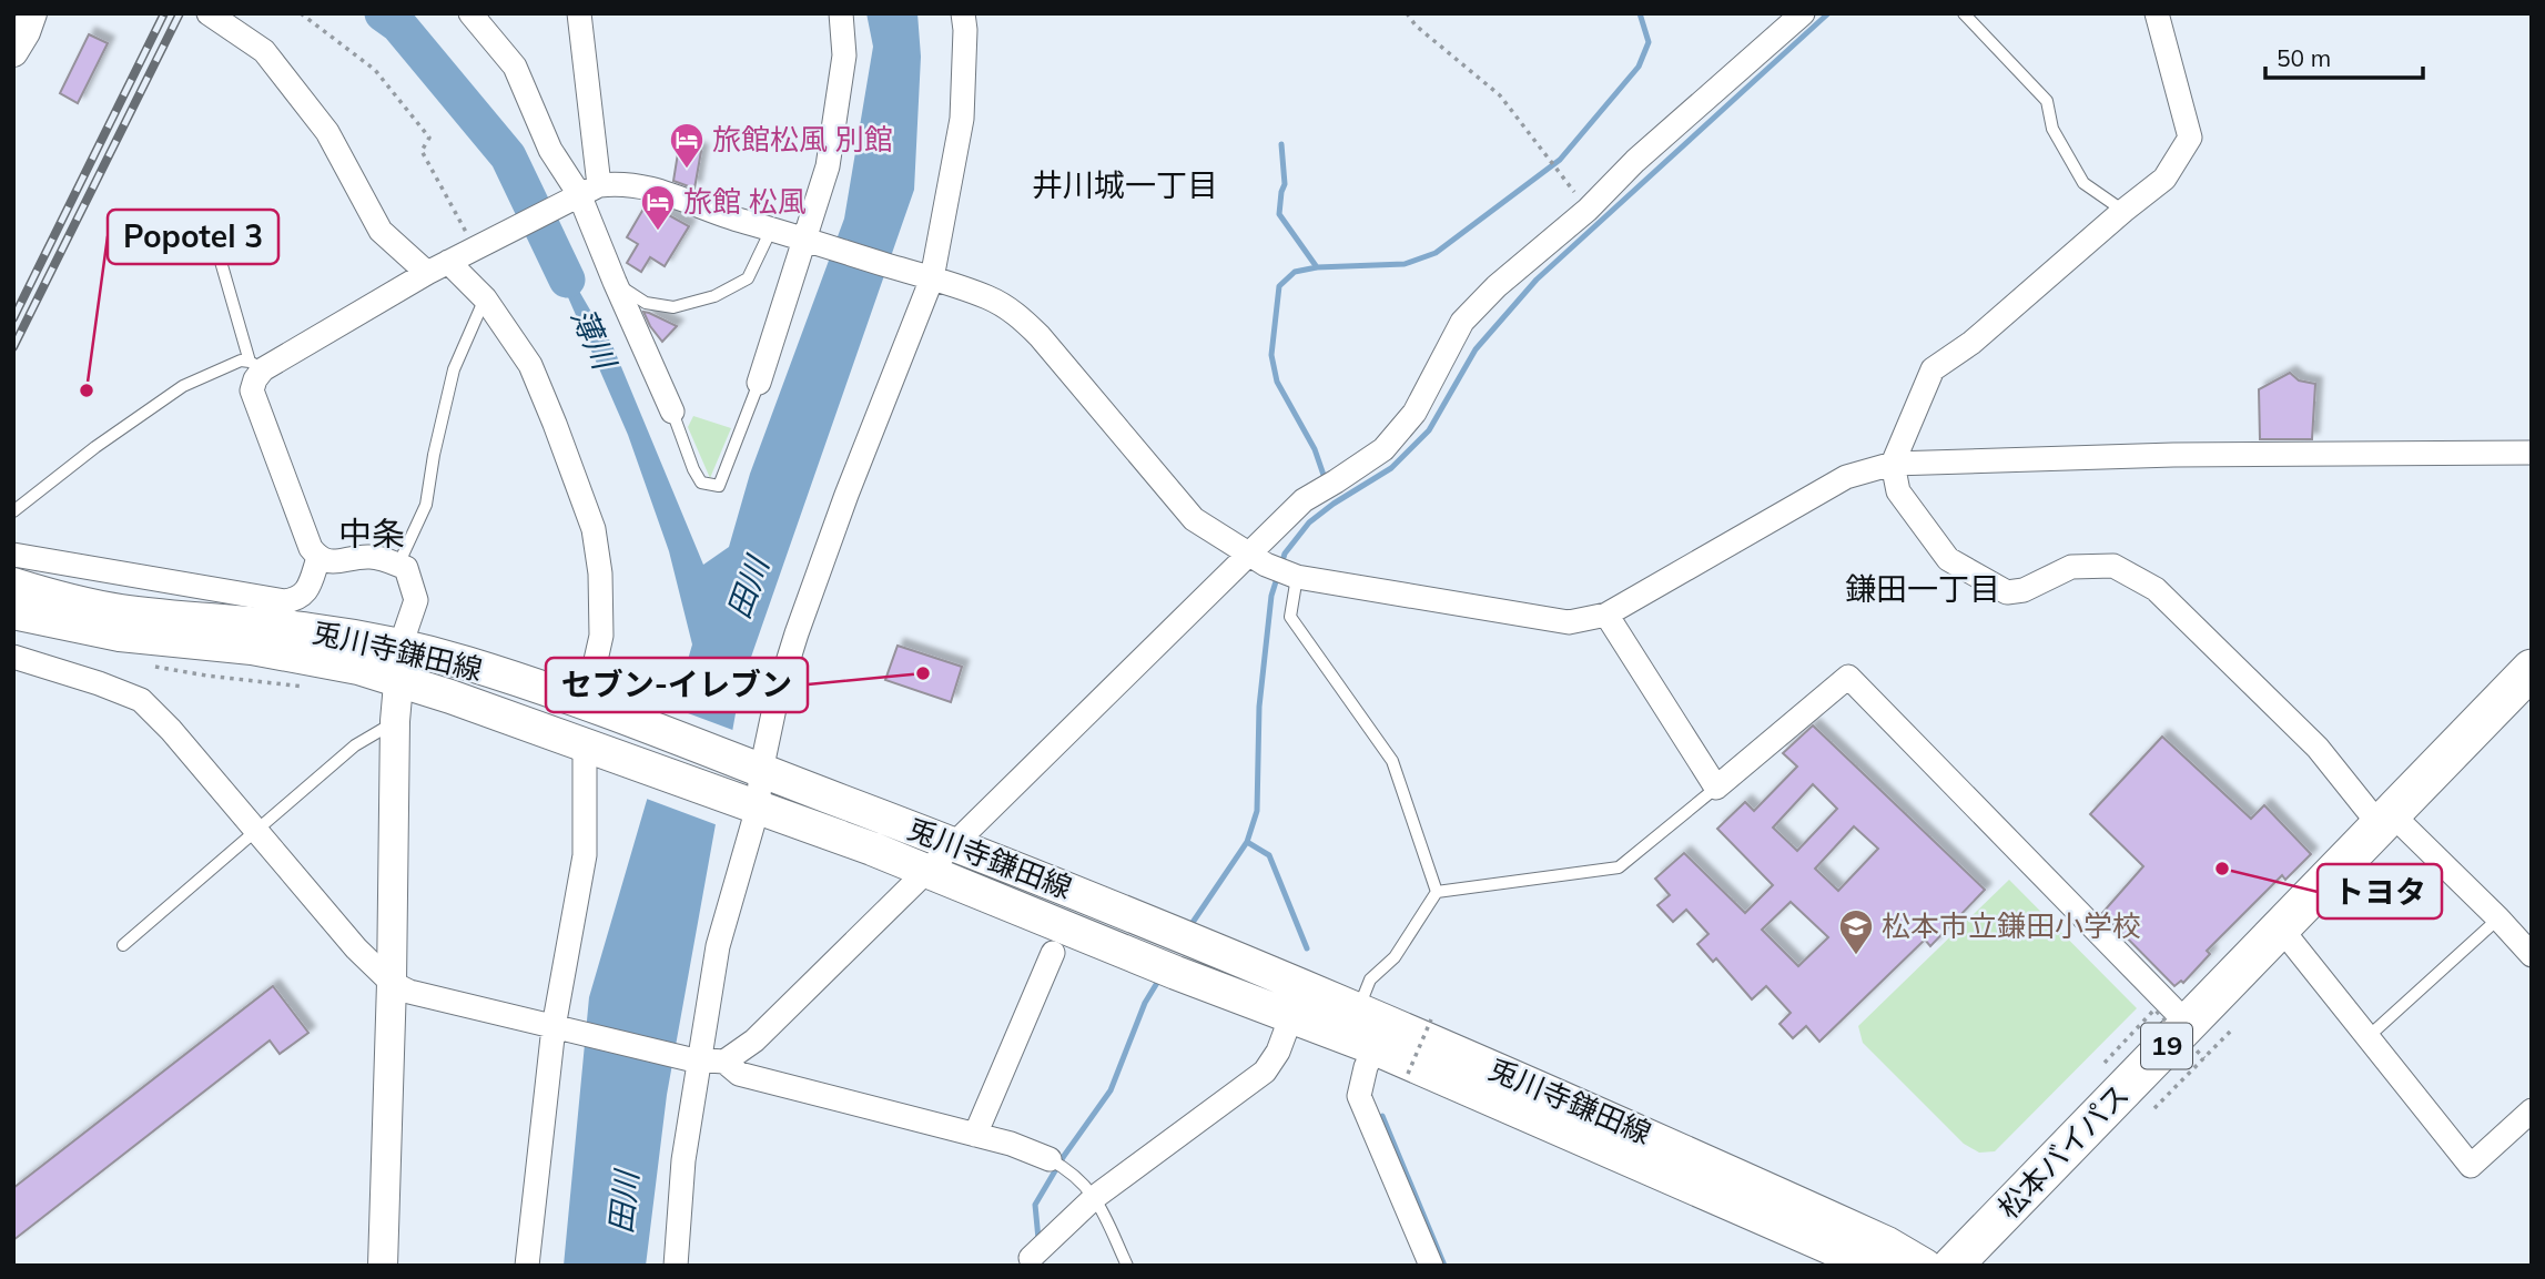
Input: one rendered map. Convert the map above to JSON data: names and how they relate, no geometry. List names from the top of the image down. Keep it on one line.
{"streets":{"highway":["19","松本バイパス"],"main road":["兎川寺鎌田線"]},"districts":["井川城一丁目","中条","鎌田一丁目"],"water":["薄川","田川"],"places":{"hotel":["旅館松風 別館","旅館 松風"],"other":["Popotel 3","セブン-イレブン","トヨタ"],"school or university":["松本市立鎌田小学校"]},"scale_bar":"50 m"}
